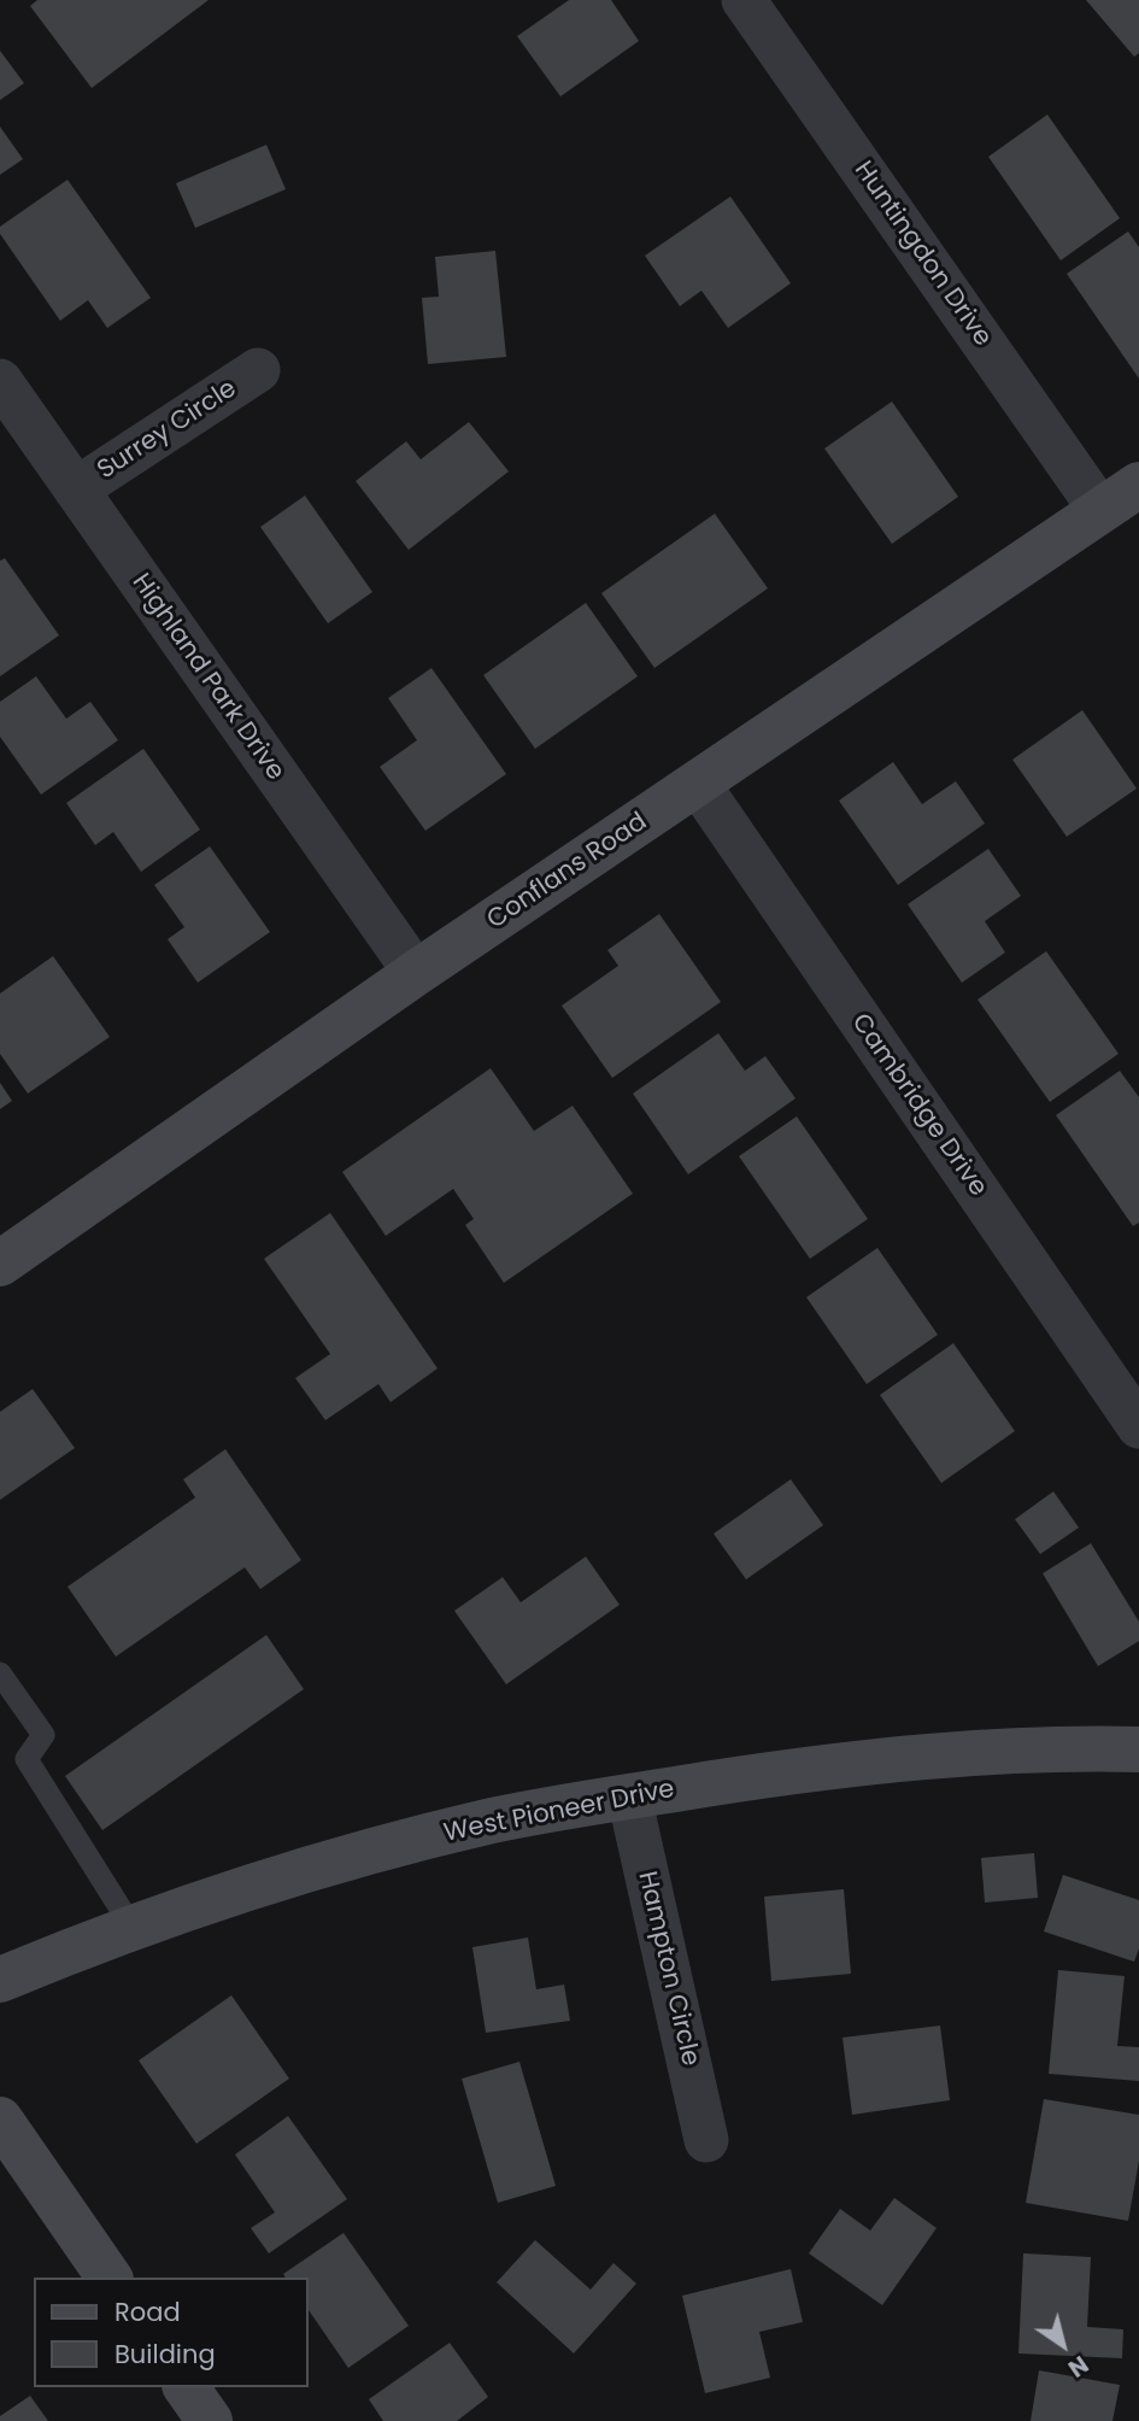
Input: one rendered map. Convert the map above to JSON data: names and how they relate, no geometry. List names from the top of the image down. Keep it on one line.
{"streets":{"main road":["Conflans Road","West Pioneer Drive"],"street":["Huntingdon Drive","Surrey Circle","Highland Park Drive","Cambridge Drive","Hampton Circle"]},"crossings":[["Huntingdon Drive","Conflans Road"],["Surrey Circle","Highland Park Drive"],["Highland Park Drive","Conflans Road"],["Conflans Road","Cambridge Drive"],["West Pioneer Drive","Hampton Circle"]],"legend":["Road","Building"],"north":"bottom right"}
